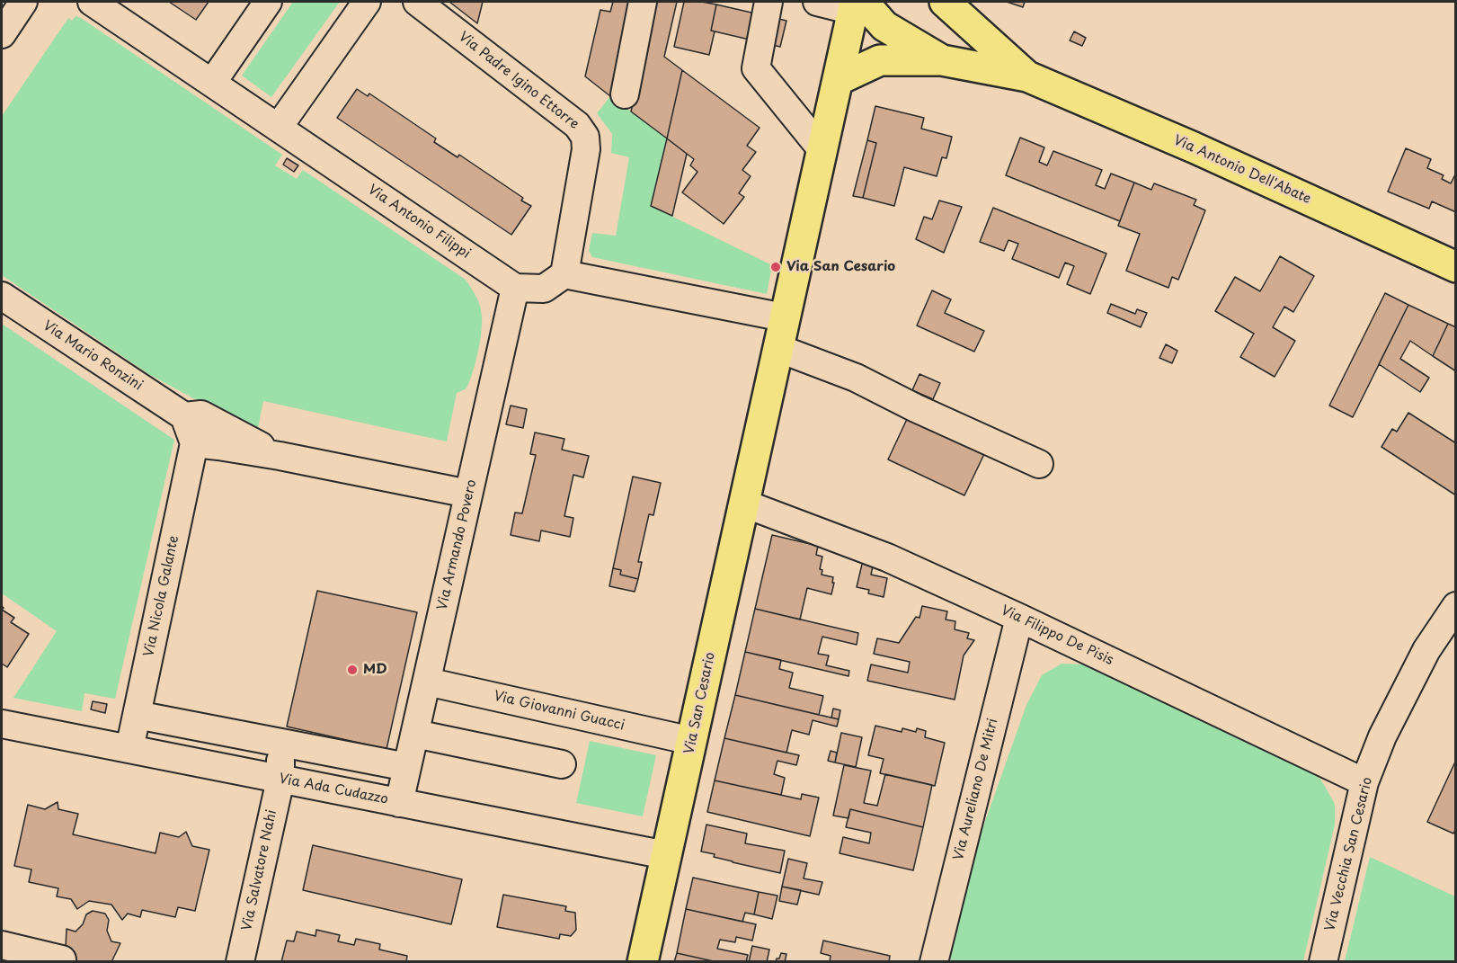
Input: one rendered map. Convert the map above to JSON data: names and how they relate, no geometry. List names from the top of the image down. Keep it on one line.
{"streets":{"main road":["Via Antonio Dell'Abate","Via San Cesario"],"street":["Via Padre Igino Ettorre","Via Antonio Filippi","Via Mario Ronzini","Via Armando Povero","Via Nicola Galante","Via Filippo De Pisis","Via Giovanni Guacci","Via Ada Cudazzo","Via Aureliano De Mitri","Via Vecchia San Cesario","Via Salvatore Nahi"]},"crossings":[["Via Antonio Dell'Abate","Via San Cesario"],["Via Antonio Filippi","Via Armando Povero"],["Via Mario Ronzini","Via Armando Povero"],["Via Mario Ronzini","Via Nicola Galante"],["Via Armando Povero","Via Giovanni Guacci"],["Via Armando Povero","Via Ada Cudazzo"],["Via Nicola Galante","Via Ada Cudazzo"],["Via Filippo De Pisis","Via San Cesario"],["Via Filippo De Pisis","Via Aureliano De Mitri"],["Via Filippo De Pisis","Via Vecchia San Cesario"],["Via San Cesario","Via Giovanni Guacci"],["Via San Cesario","Via Ada Cudazzo"],["Via Ada Cudazzo","Via Salvatore Nahi"]],"places":["Via San Cesario","MD"]}
